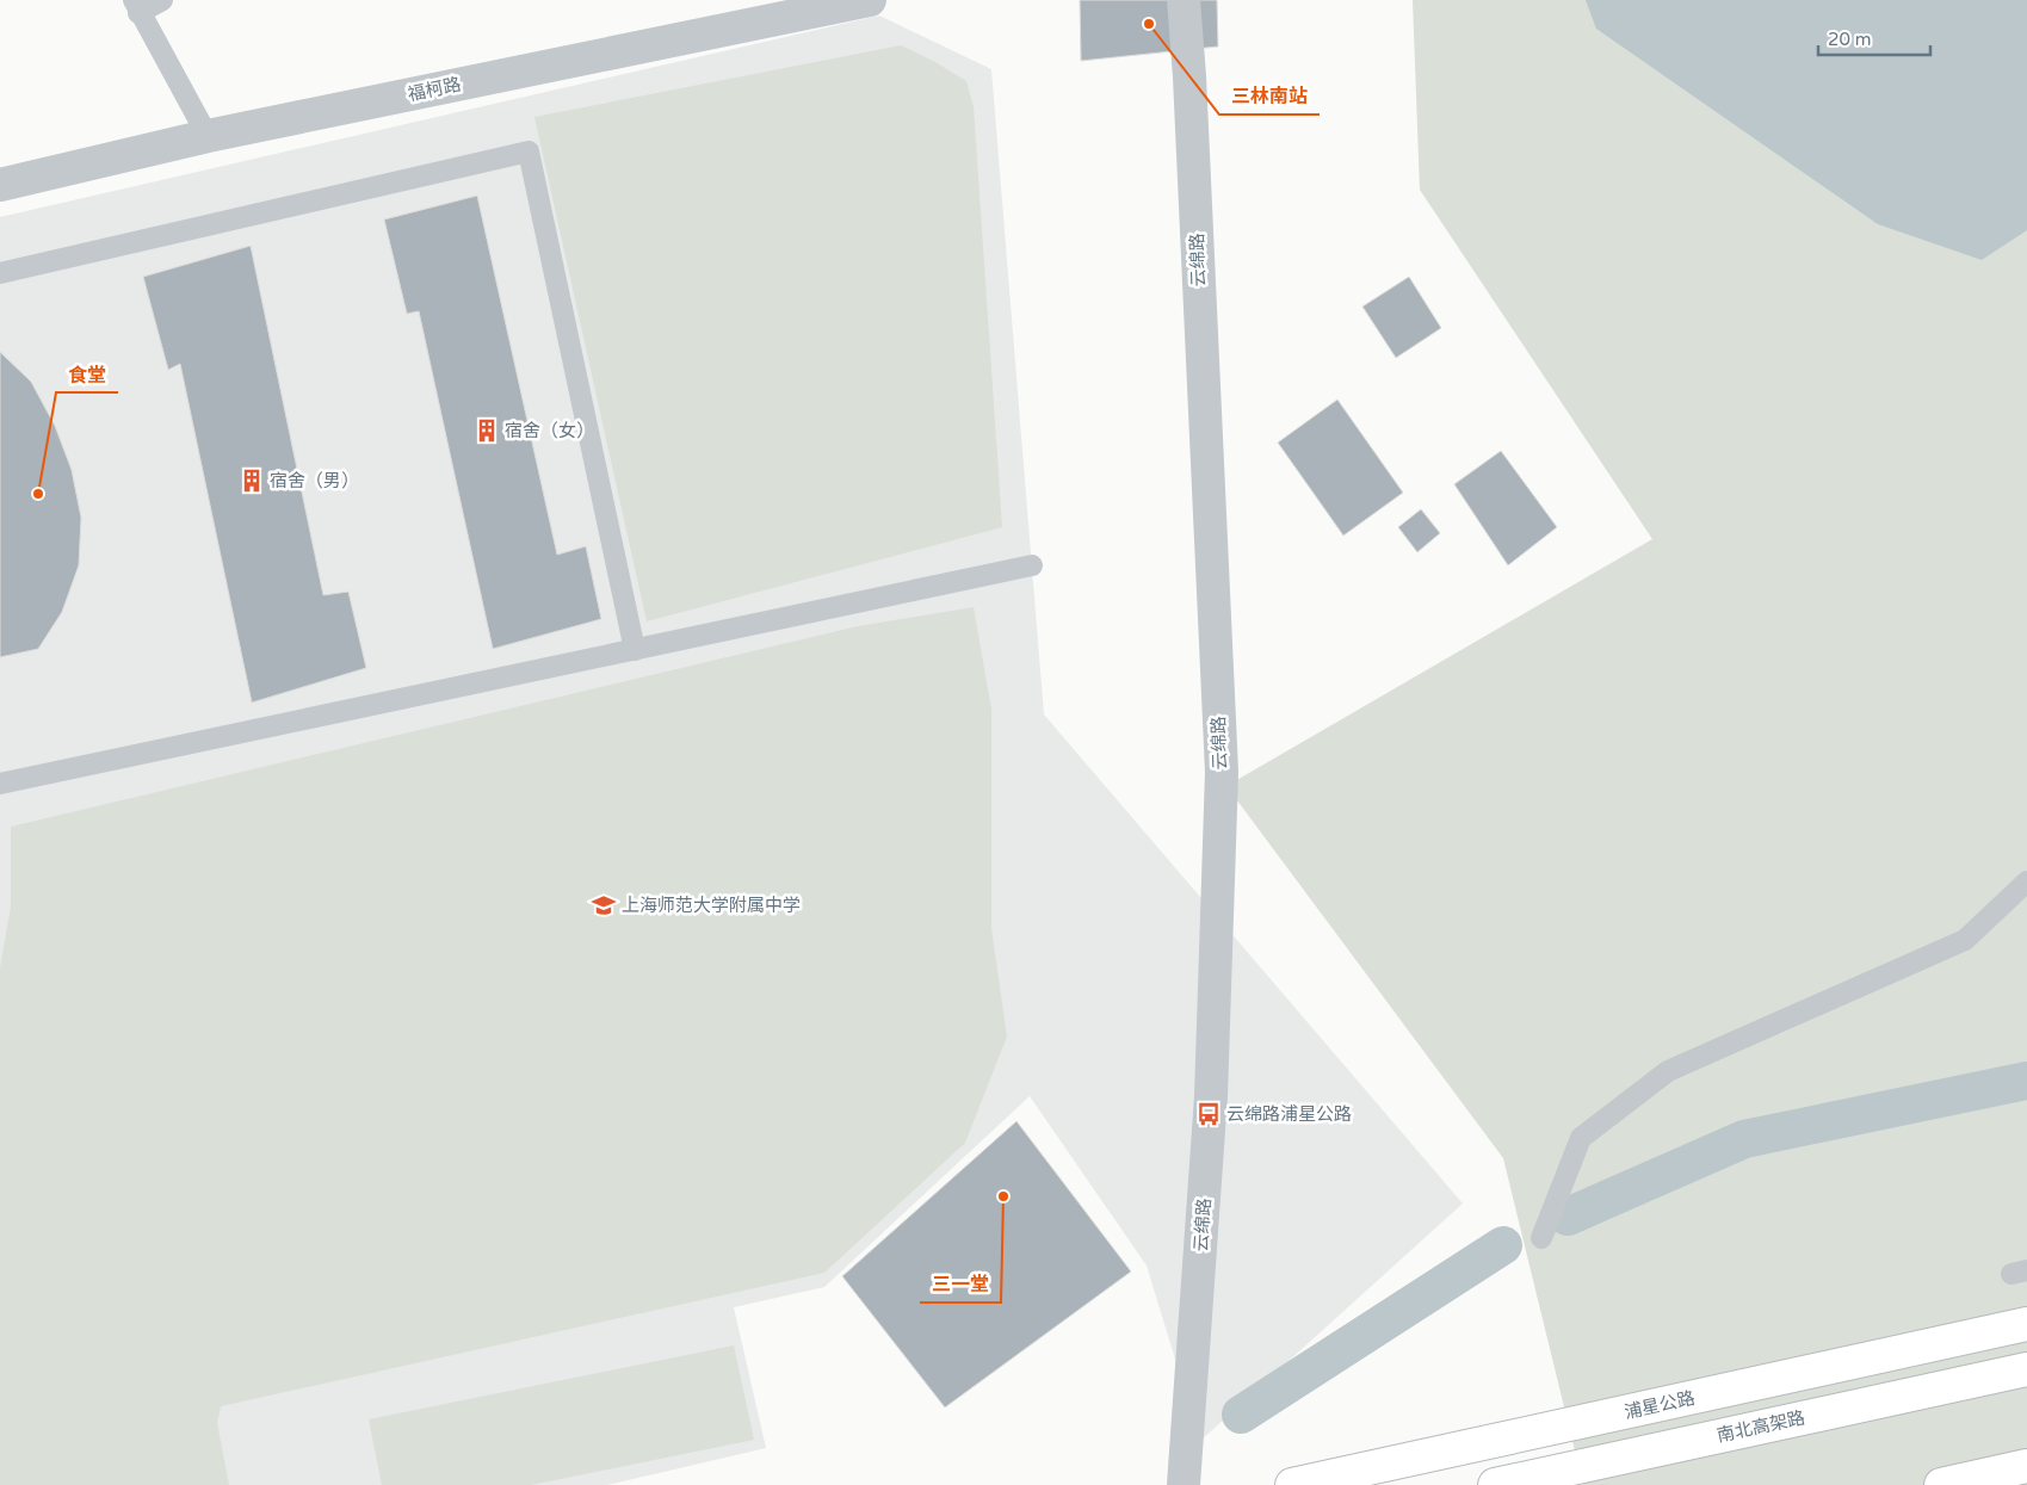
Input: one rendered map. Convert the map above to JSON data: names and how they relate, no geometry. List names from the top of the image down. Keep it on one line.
{"streets":{"main road":["浦星公路","南北高架路"],"street":["福柯路","云绵路"]},"places":{"other":["三林南站","食堂","三一堂"],"building":["宿舍（女）","宿舍（男）"],"school or university":["上海师范大学附属中学"],"bus stop":["云绵路浦星公路"]},"scale_bar":"20 m"}
